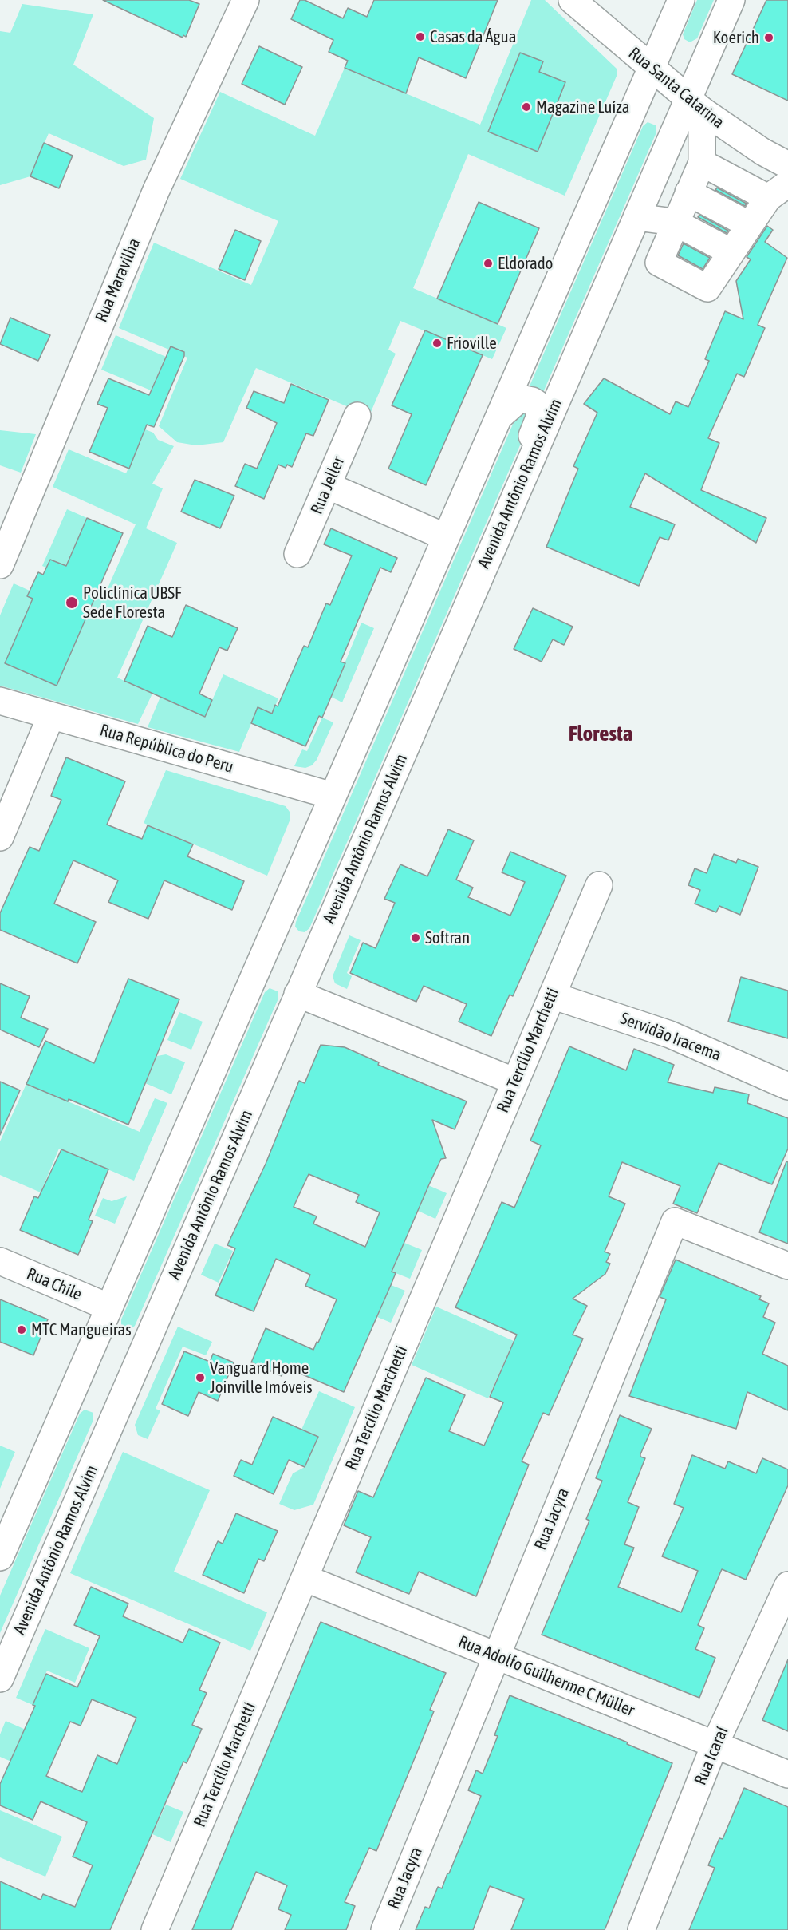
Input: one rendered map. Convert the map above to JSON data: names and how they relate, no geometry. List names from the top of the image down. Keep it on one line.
{"streets":{"street":["Rua Santa Catarina","Rua Maravilha","Avenida Antônio Ramos Alvim","Rua Jeller","Rua República do Peru","Servidão Iracema","Rua Tercílio Marchetti","Rua Chile","Rua Jacyra","Rua Adolfo Guilherme C Müller","Rua Icaraí"]},"crossings":[["Rua Santa Catarina","Avenida Antônio Ramos Alvim"],["Servidão Iracema","Rua Tercílio Marchetti"],["Rua Tercílio Marchetti","Rua Adolfo Guilherme C Müller"],["Rua Jacyra","Rua Adolfo Guilherme C Müller"],["Rua Adolfo Guilherme C Müller","Rua Icaraí"]],"districts":["Floresta"],"places":["Casas da Água","Koerich","Magazine Luíza","Eldorado","Frioville","Policlínica UBSF Sede Floresta","Softran","MTC Mangueiras","Vanguard Home Joinville Imóveis"]}
